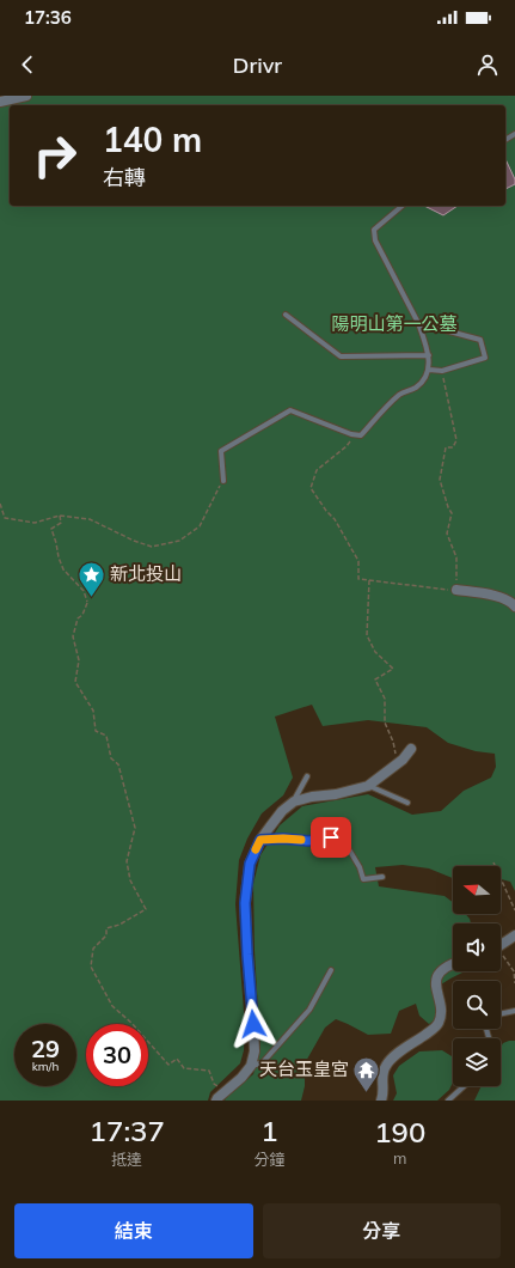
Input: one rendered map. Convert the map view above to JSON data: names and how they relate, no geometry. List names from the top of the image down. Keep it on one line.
{"parks":["陽明山第一公墓"],"places":{"place":["新北投山"],"temple":["天台玉皇宮"]},"north":"left","page":{"status":"17:36","header":"Drivr","turn":["140 m","右轉"],"speed":"29 km/h","limit":"30","eta":["17:37","抵達","1","分鐘","190","m"],"buttons":["結束","分享"]}}
